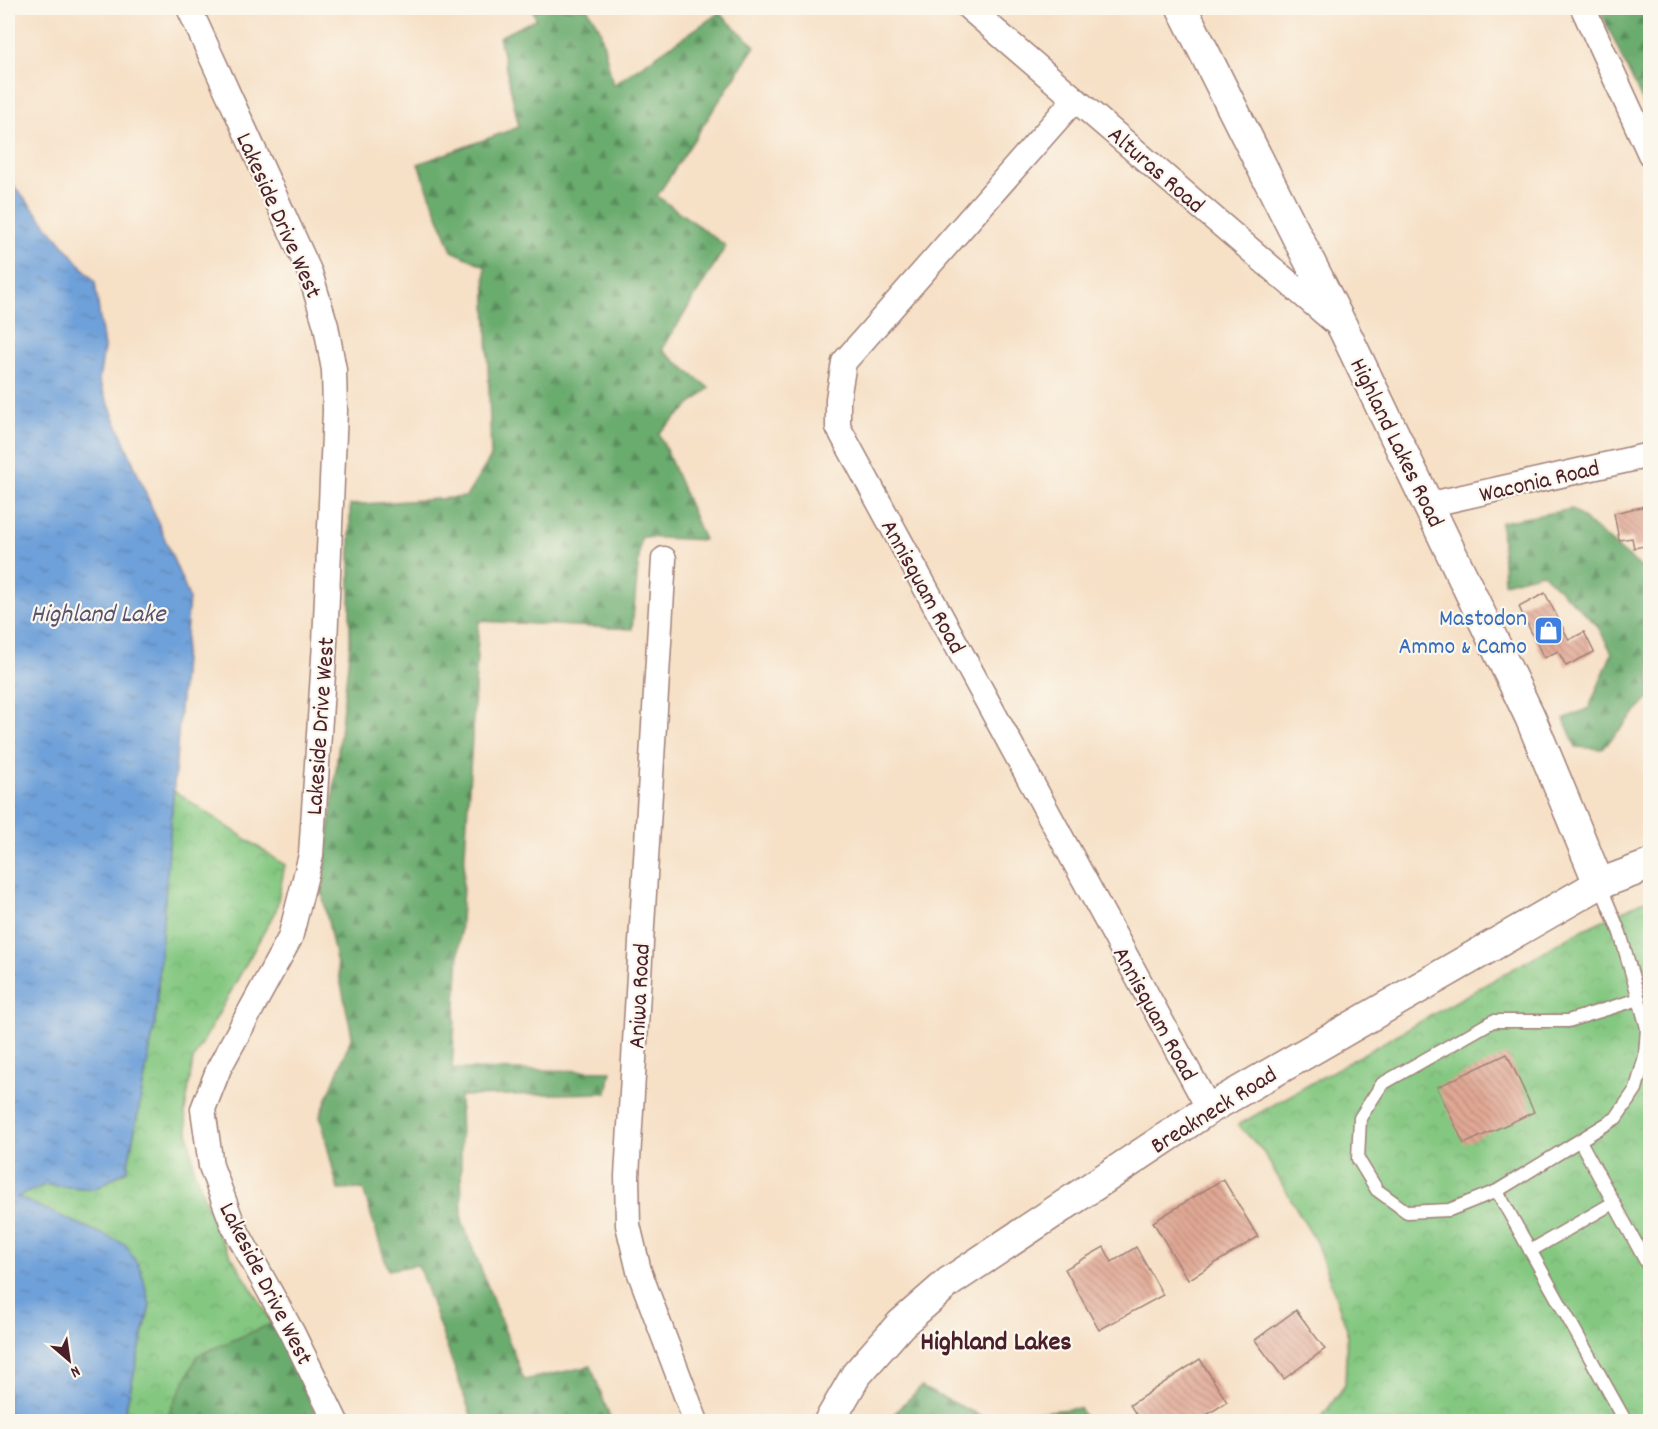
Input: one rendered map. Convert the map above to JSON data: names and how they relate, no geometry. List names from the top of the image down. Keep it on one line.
{"streets":{"street":["Alturas Road","Lakeside Drive West","Highland Lakes Road","Waconia Road","Annisquam Road","Aniwa Road","Breakneck Road"]},"crossings":[["Alturas Road","Highland Lakes Road"],["Alturas Road","Annisquam Road"],["Highland Lakes Road","Waconia Road"],["Highland Lakes Road","Breakneck Road"],["Annisquam Road","Breakneck Road"]],"districts":["Highland Lakes"],"water":["Highland Lake"],"places":{"shop":["Mastodon Ammo & Camo"]},"north":"bottom right"}
